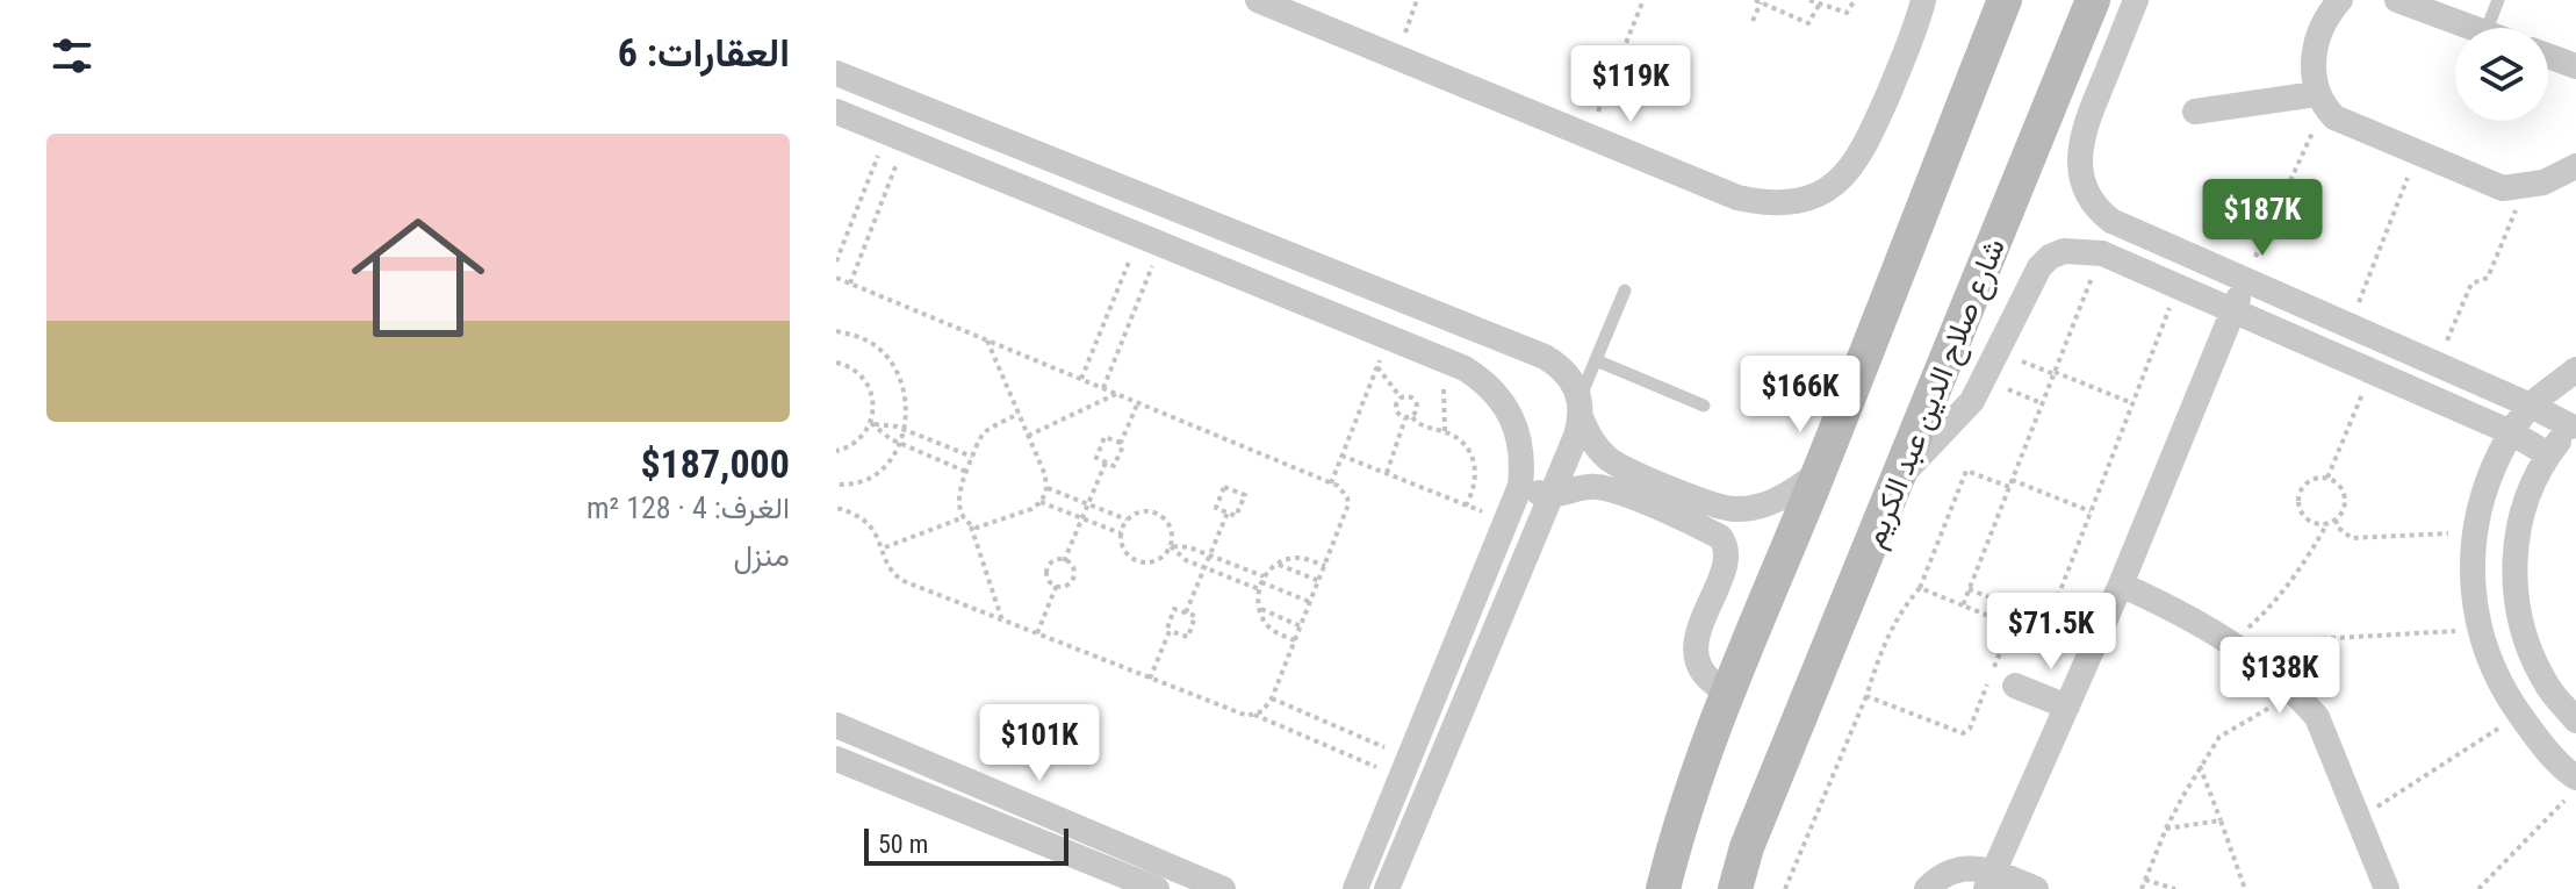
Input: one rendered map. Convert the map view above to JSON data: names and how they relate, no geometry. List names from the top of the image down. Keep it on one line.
{"streets":{"main road":["شارع صلاح الدين عبد الكريم"]},"scale_bar":"50 m","page":{"heading":"العقارات: 6","price":["$119K","$187K","$166K","$71.5K","$138K","$101K"],"list":[{"name":"$187,000","note":"الغرف: 4 · 128 m² · منزل"}],"scale":"50 m"}}
